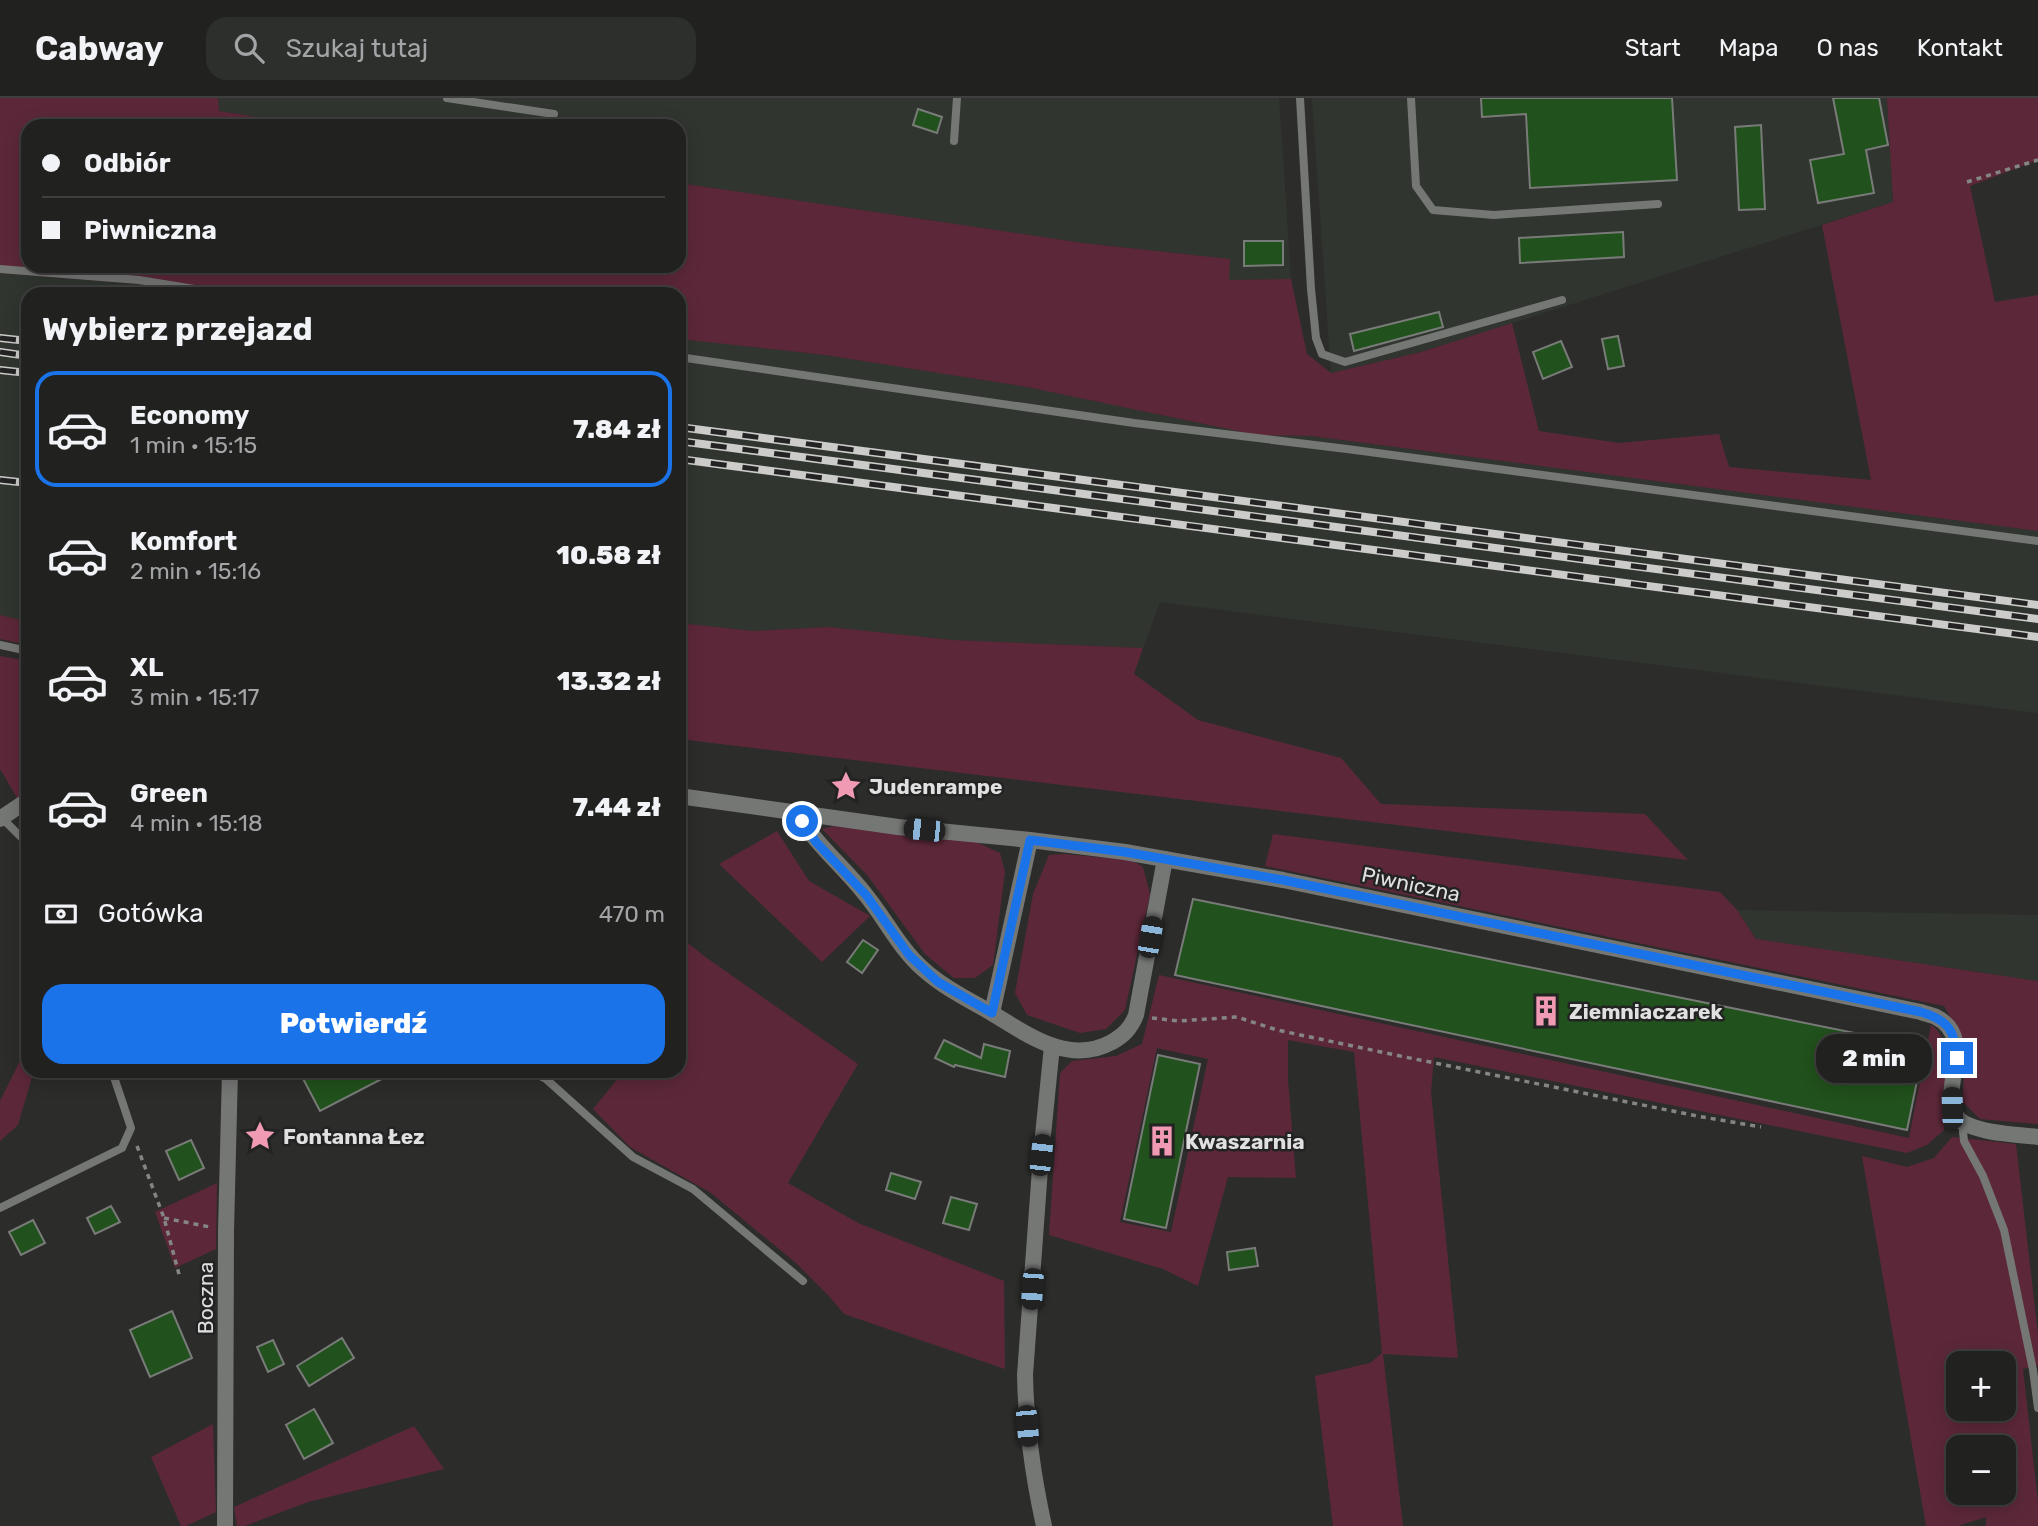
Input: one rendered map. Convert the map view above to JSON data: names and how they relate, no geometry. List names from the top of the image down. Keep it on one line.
{"streets":{"street":["Piwniczna","Boczna"]},"places":{"place":["Judenrampe","Fontanna Łez"],"building":["Ziemniaczarek","Kwaszarnia"]},"page":{"header":"Cabway","search":"Szukaj tutaj","nav":["Start","Mapa","O nas","Kontakt"],"banner":["Odbiór","Piwniczna"],"heading":"Wybierz przejazd","list":[{"name":"Economy","note":"1 min · 15:15","value":"7.84 zł"},{"name":"Komfort","note":"2 min · 15:16","value":"10.58 zł"},{"name":"XL","note":"3 min · 15:17","value":"13.32 zł"},{"name":"Green","note":"4 min · 15:18","value":"7.44 zł"}],"pay":["Gotówka","470 m"],"buttons":"Potwierdź","bubble":"2 min","map_buttons":["+","−"]}}
